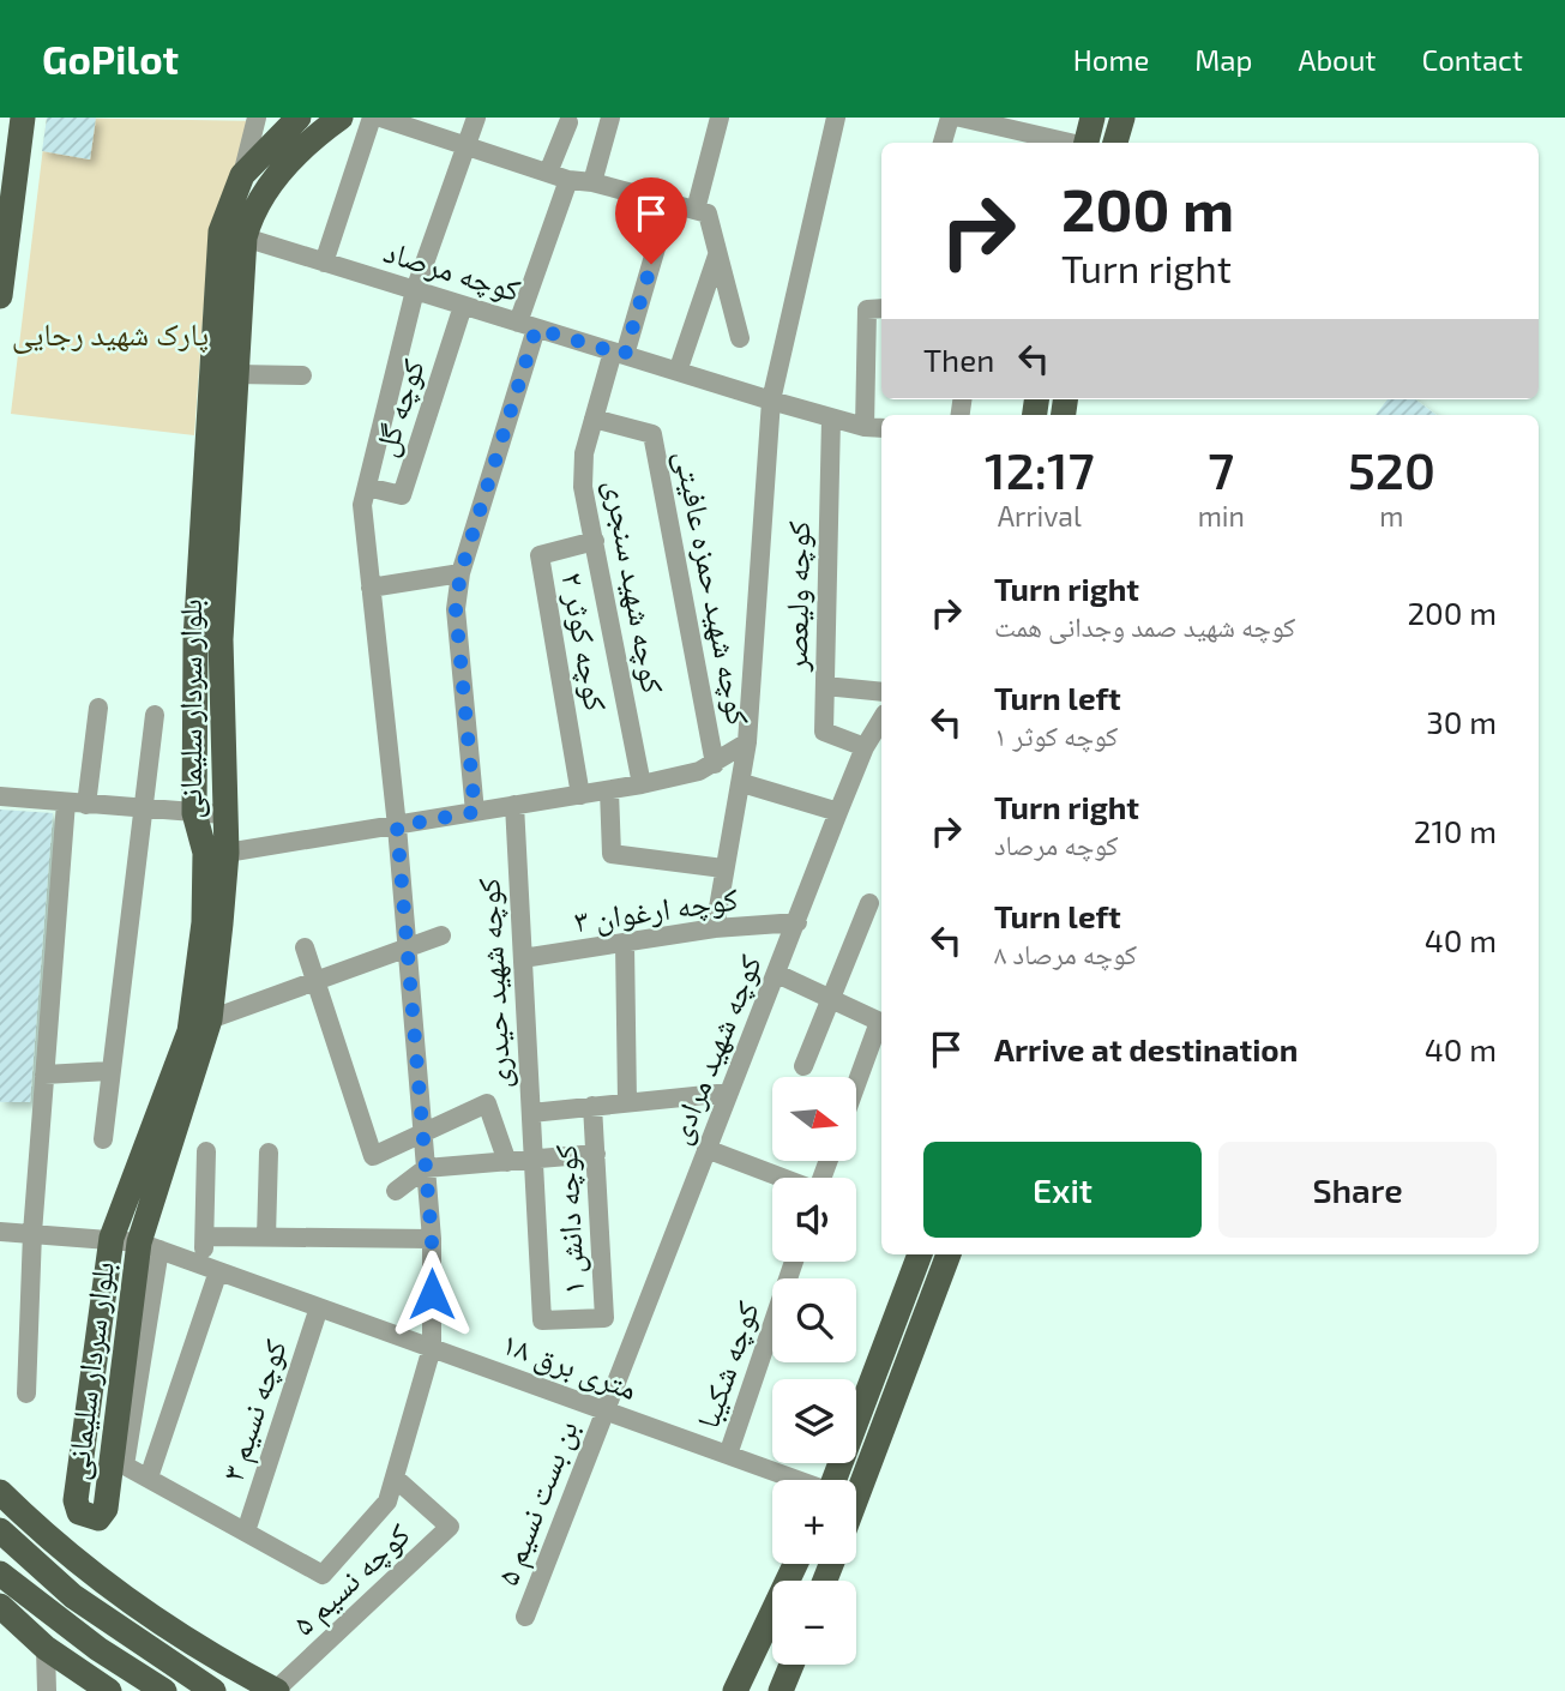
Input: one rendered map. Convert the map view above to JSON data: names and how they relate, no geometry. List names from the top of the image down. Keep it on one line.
{"streets":{"main road":["بلوار سردار سلیمانی"],"street":["کوچه مرصاد","کوچه گل","کوچه شهید سنجری","کوچه شهید حمزه عافیتی","کوچه ولیعصر","کوچه کوثر ۲","کوچه ارغوان ۳","کوچه شهید حیدری","کوچه شهید مرادی","کوچه دانش ۱","کوچه شکیبا","۱۸ متری برق","کوچه نسیم ۳","بن بست نسیم ۵","کوچه نسیم ۵"]},"crossings":[["کوچه مرصاد","کوچه گل"],["کوچه مرصاد","کوچه شهید سنجری"],["کوچه مرصاد","کوچه ولیعصر"],["کوچه مرصاد","بلوار سردار سلیمانی"],["کوچه شهید سنجری","کوچه شهید حمزه عافیتی"],["کوچه شهید سنجری","کوچه کوثر ۲"],["کوچه ولیعصر","کوچه شهید مرادی"],["بلوار سردار سلیمانی","۱۸ متری برق"],["کوچه ارغوان ۳","کوچه شهید حیدری"],["کوچه ارغوان ۳","کوچه شهید مرادی"],["کوچه شهید حیدری","کوچه دانش ۱"],["کوچه شهید مرادی","۱۸ متری برق"],["کوچه شهید مرادی","بن بست نسیم ۵"],["کوچه شکیبا","۱۸ متری برق"],["۱۸ متری برق","کوچه نسیم ۳"],["۱۸ متری برق","بن بست نسیم ۵"]],"parks":["پارک شهید رجایی"],"north":"right","page":{"header":"GoPilot","nav":["Home","Map","About","Contact"],"turn":["200 m","Turn right"],"then":"Then","eta":["12:17","Arrival","7","min","520","m"],"list":[{"name":"Turn right","note":"کوچه شهید صمد وجدانی همت","value":"200 m"},{"name":"Turn left","note":"کوچه کوثر ۱","value":"30 m"},{"name":"Turn right","note":"کوچه مرصاد","value":"210 m"},{"name":"Turn left","note":"کوچه مرصاد ۸","value":"40 m"},{"name":"Arrive at destination","value":"40 m"}],"map_buttons":["+","−"],"buttons":["Exit","Share"]}}
